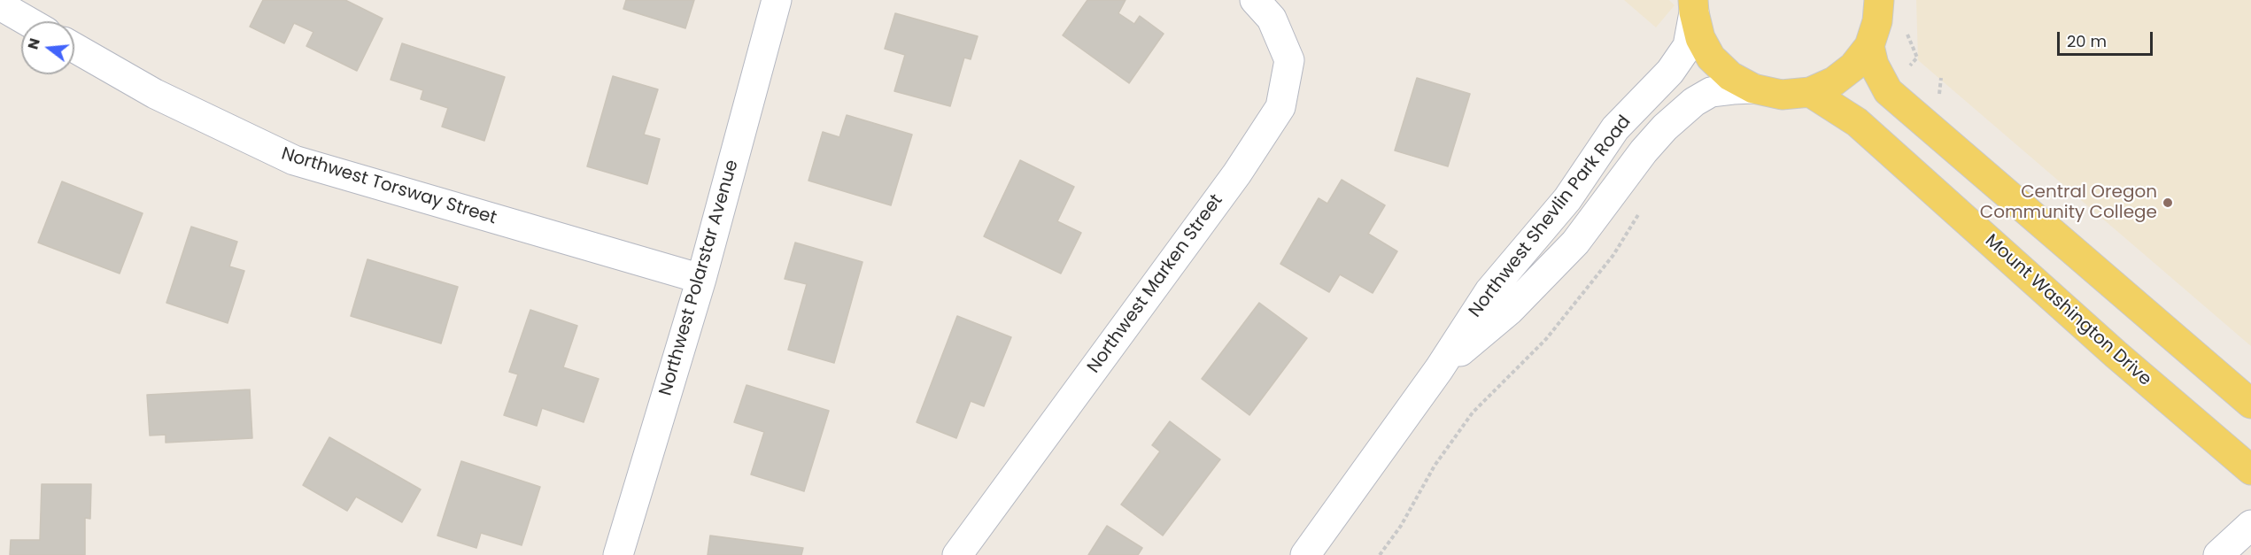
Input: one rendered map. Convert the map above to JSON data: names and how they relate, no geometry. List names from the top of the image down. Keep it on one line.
{"streets":{"main road":["Mount Washington Drive"],"street":["Northwest Torsway Street","Northwest Shevlin Park Road","Northwest Polarstar Avenue","Northwest Marken Street"]},"crossings":[["Northwest Torsway Street","Northwest Polarstar Avenue"]],"places":["Central Oregon Community College"],"scale_bar":"20 m","north":"left"}
